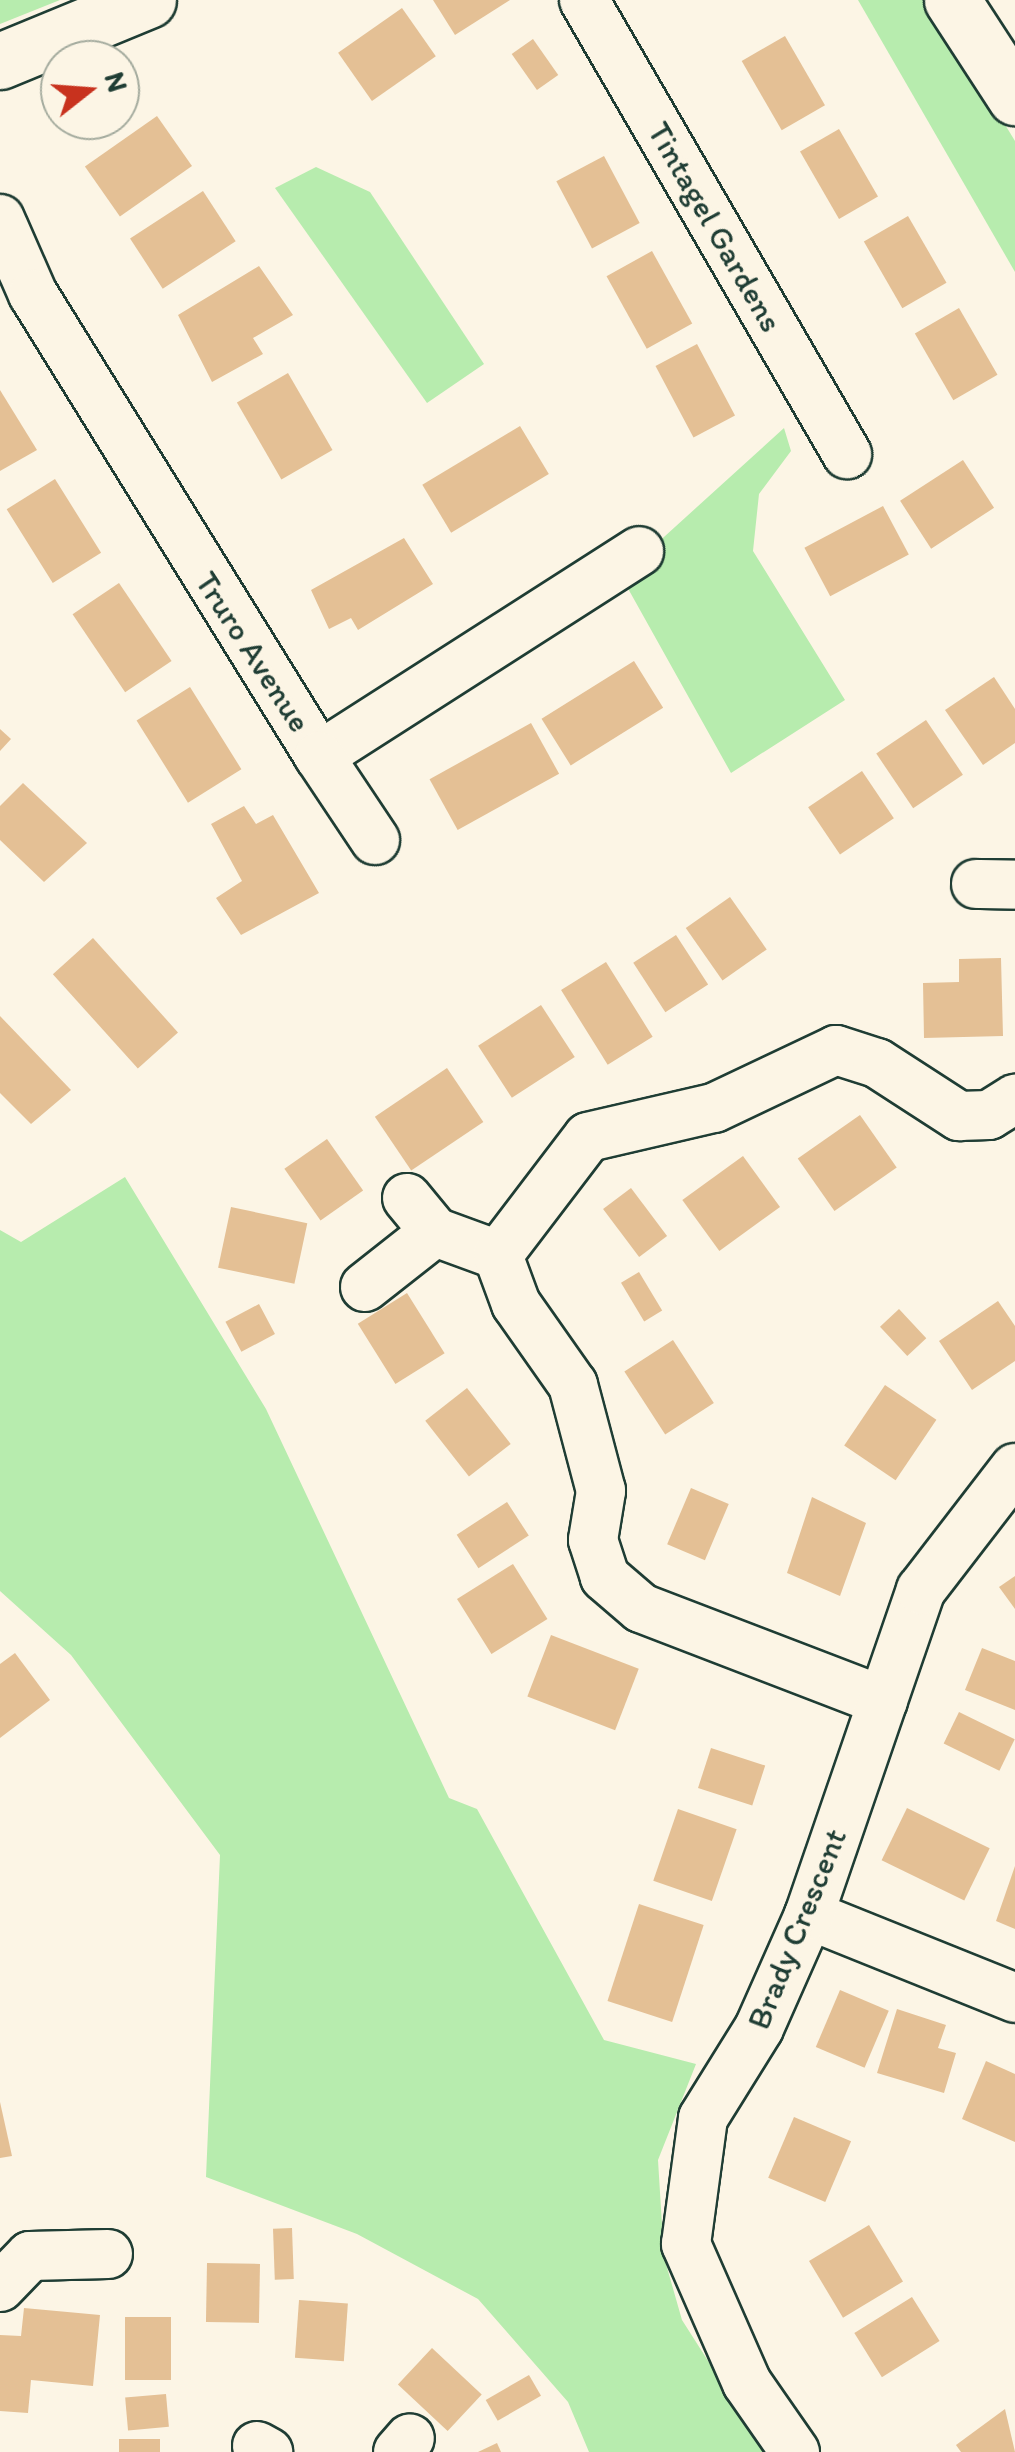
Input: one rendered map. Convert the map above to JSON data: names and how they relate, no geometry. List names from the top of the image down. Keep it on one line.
{"streets":{"street":["Tintagel Gardens","Truro Avenue","Brady Crescent"]},"north":"right"}
